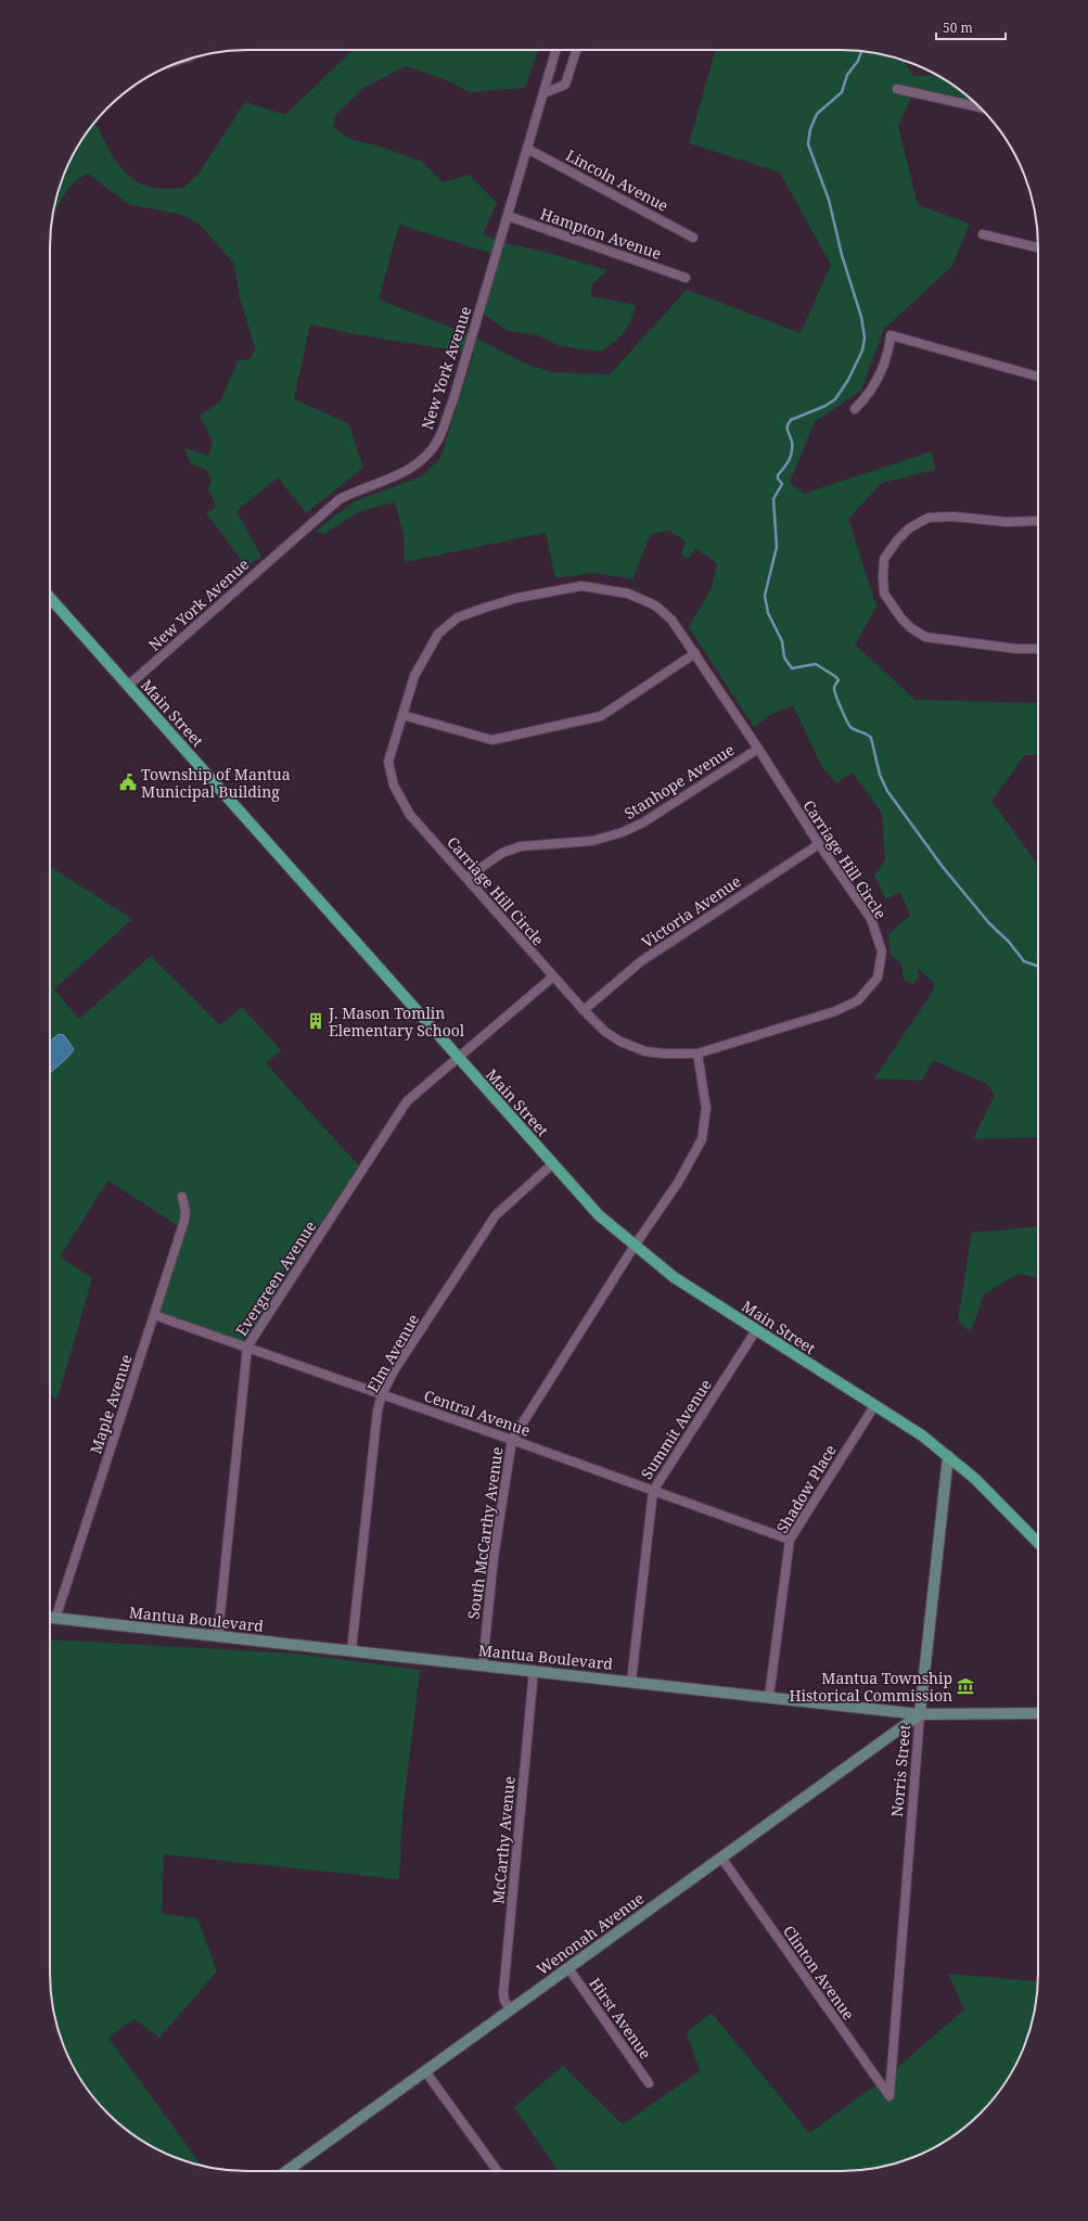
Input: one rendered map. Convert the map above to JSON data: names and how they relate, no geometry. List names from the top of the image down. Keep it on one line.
{"streets":{"main road":["Main Street"],"street":["Lincoln Avenue","Hampton Avenue","New York Avenue","Stanhope Avenue","Carriage Hill Circle","Victoria Avenue","Evergreen Avenue","Elm Avenue","Maple Avenue","Central Avenue","Summit Avenue","Shadow Place","South McCarthy Avenue","Mantua Boulevard","Norris Street","McCarthy Avenue","Wenonah Avenue","Clinton Avenue","Hirst Avenue"]},"crossings":[["Lincoln Avenue","New York Avenue"],["Hampton Avenue","New York Avenue"],["New York Avenue","Main Street"],["Main Street","Evergreen Avenue"],["Main Street","Elm Avenue"],["Main Street","Summit Avenue"],["Main Street","Shadow Place"],["Main Street","South McCarthy Avenue"],["Main Street","Norris Street"],["Stanhope Avenue","Carriage Hill Circle"],["Carriage Hill Circle","Victoria Avenue"],["Carriage Hill Circle","Evergreen Avenue"],["Carriage Hill Circle","South McCarthy Avenue"],["Evergreen Avenue","Central Avenue"],["Evergreen Avenue","Mantua Boulevard"],["Elm Avenue","Central Avenue"],["Elm Avenue","Mantua Boulevard"],["Maple Avenue","Central Avenue"],["Maple Avenue","Mantua Boulevard"],["Central Avenue","Summit Avenue"],["Central Avenue","Shadow Place"],["Central Avenue","South McCarthy Avenue"],["Summit Avenue","Mantua Boulevard"],["Shadow Place","Mantua Boulevard"],["South McCarthy Avenue","Mantua Boulevard"],["Mantua Boulevard","Norris Street"],["Mantua Boulevard","McCarthy Avenue"],["Mantua Boulevard","Wenonah Avenue"],["Norris Street","Wenonah Avenue"],["Norris Street","Clinton Avenue"],["McCarthy Avenue","Wenonah Avenue"],["Wenonah Avenue","Clinton Avenue"],["Wenonah Avenue","Hirst Avenue"]],"places":{"public building":["Township of Mantua Municipal Building"],"building":["J. Mason Tomlin Elementary School"],"museum":["Mantua Township Historical Commission"]},"scale_bar":"50 m"}
